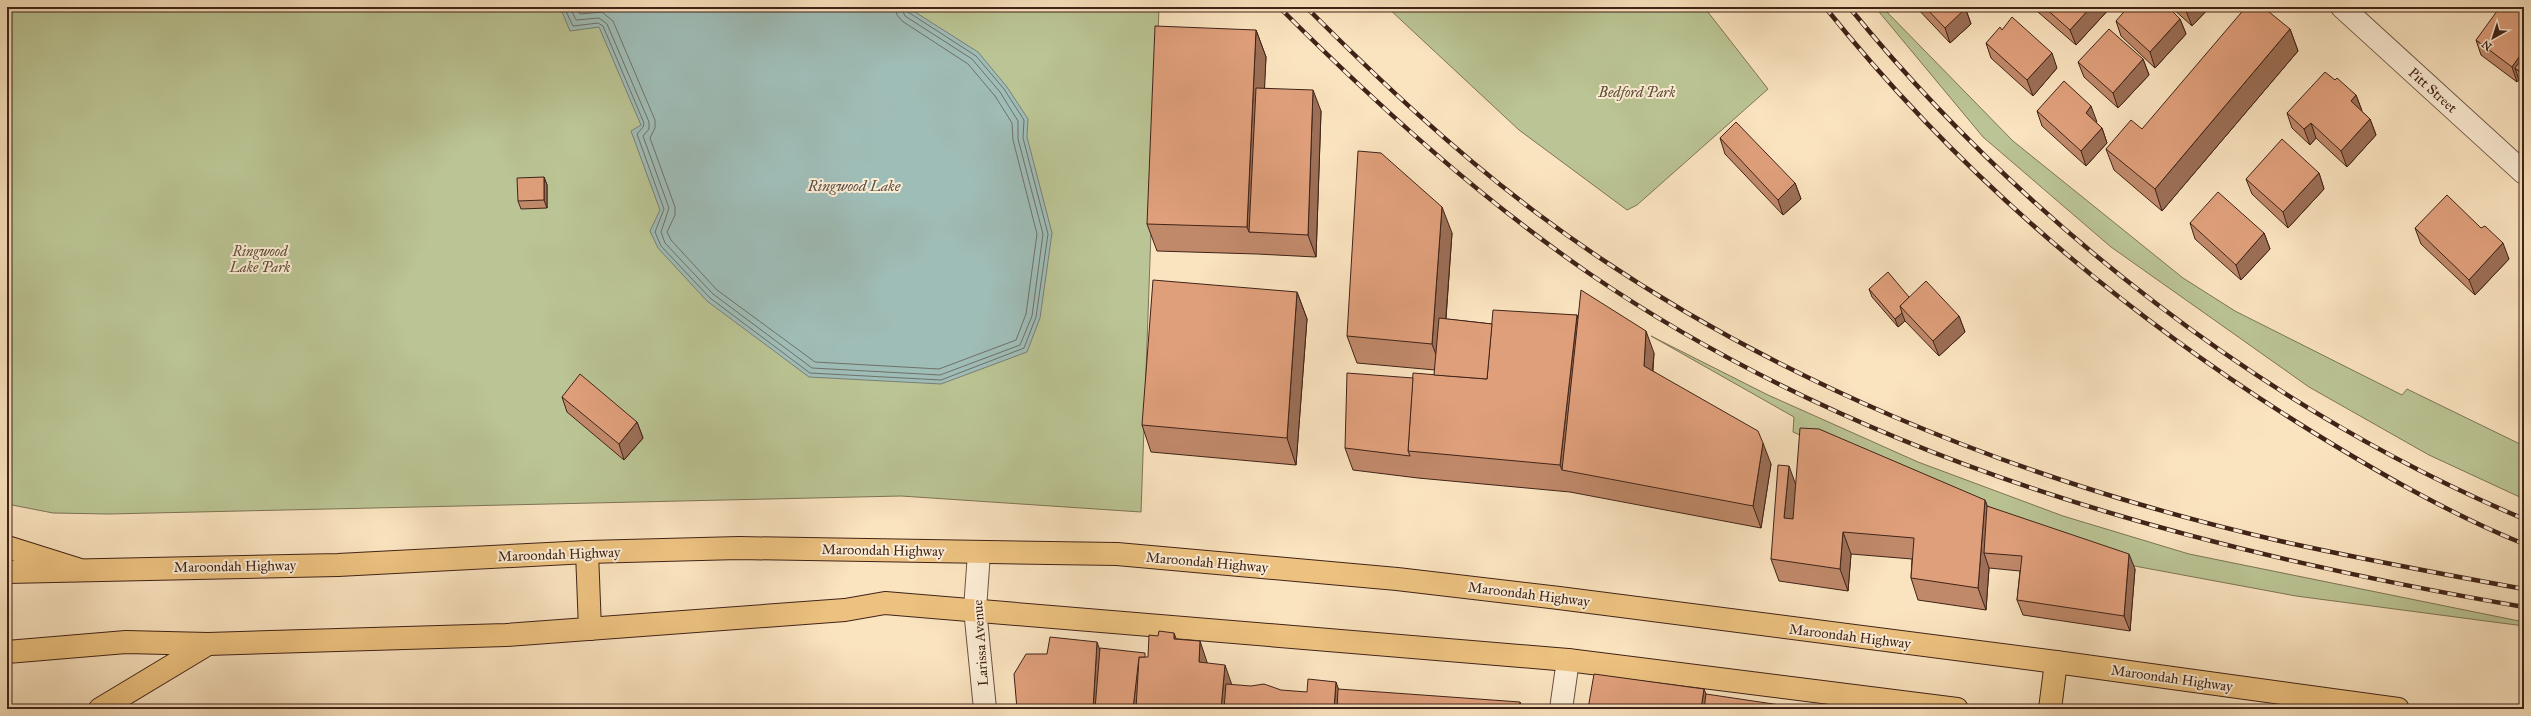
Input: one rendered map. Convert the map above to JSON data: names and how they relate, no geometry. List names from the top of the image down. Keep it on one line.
{"streets":{"main road":["Maroondah Highway"],"street":["Pitt Street","Larissa Avenue"]},"crossings":[["Maroondah Highway","Larissa Avenue"]],"water":["Ringwood Lake"],"parks":["Bedford Park","Ringwood Lake Park"],"north":"bottom left"}
